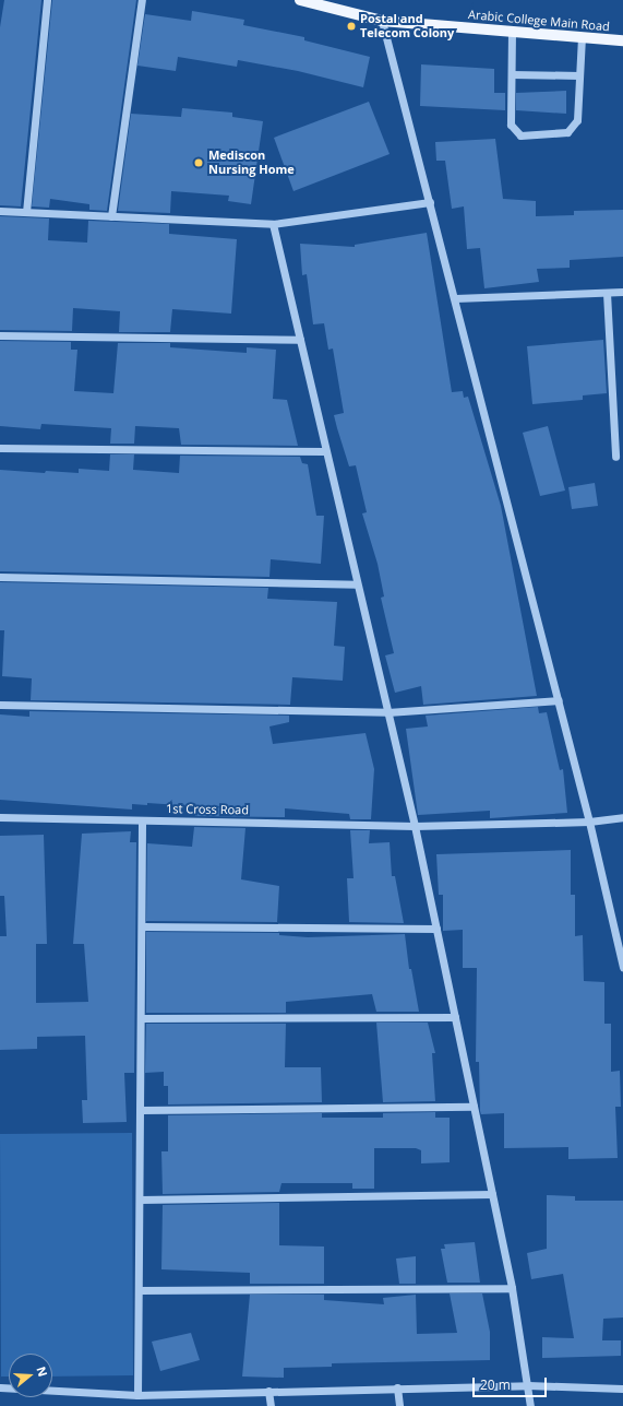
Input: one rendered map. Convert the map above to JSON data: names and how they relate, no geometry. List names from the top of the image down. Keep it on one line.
{"streets":{"main road":["Arabic College Main Road"],"street":["1st Cross Road"]},"places":["Postal and Telecom Colony","Mediscon Nursing Home"],"scale_bar":"20 m","north":"right"}
